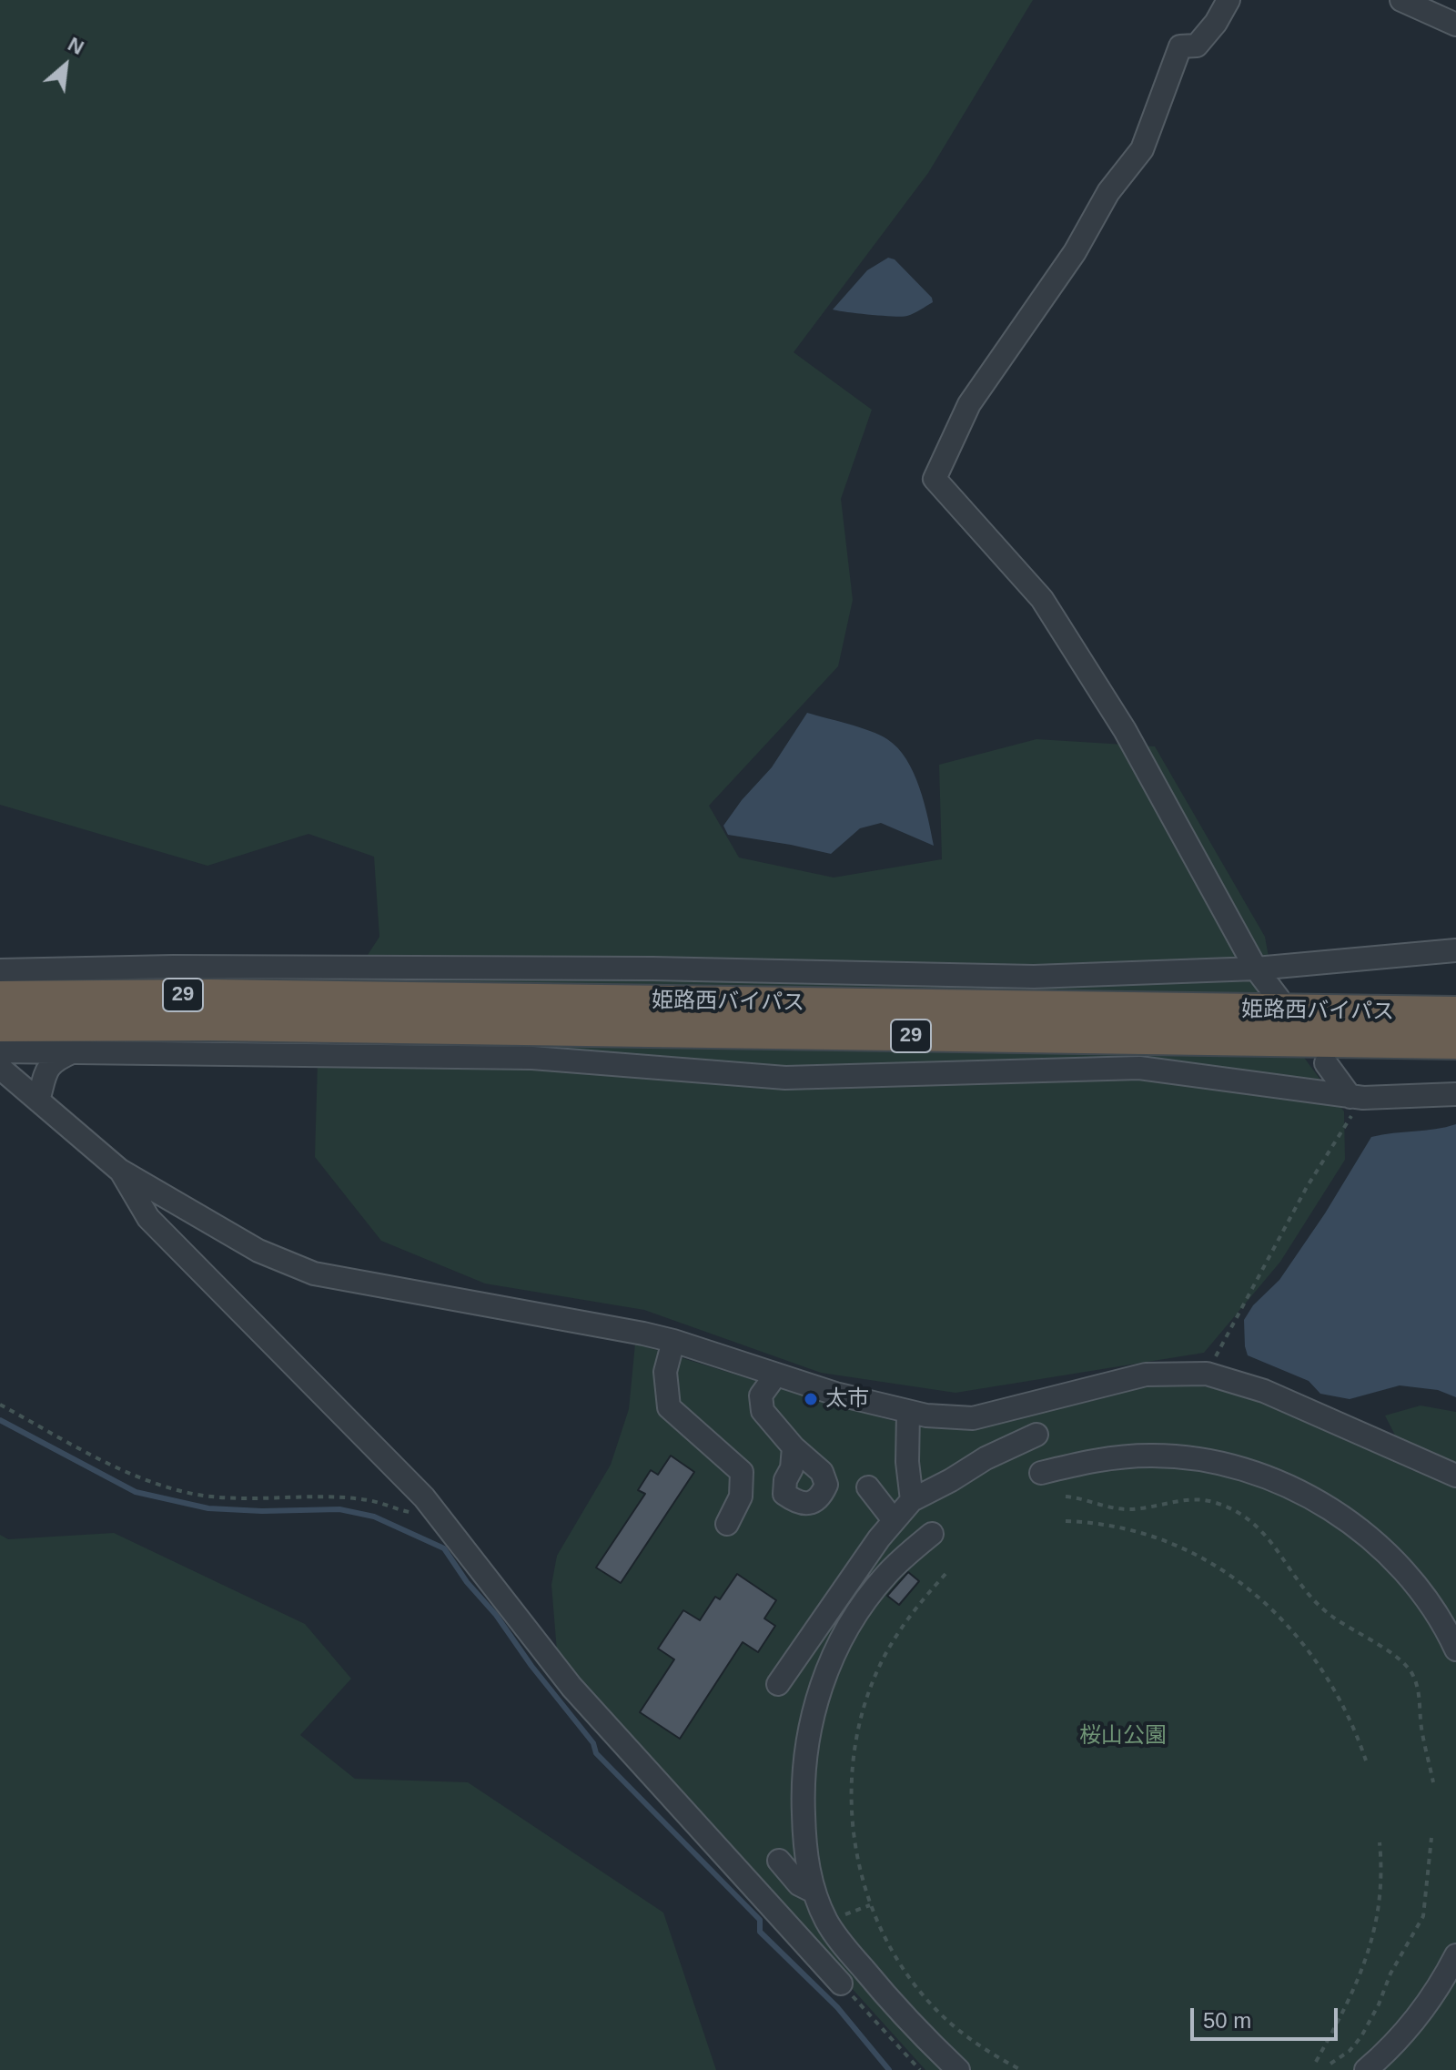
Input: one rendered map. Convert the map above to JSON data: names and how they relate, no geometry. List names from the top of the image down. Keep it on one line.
{"streets":{"highway":["29","姫路西バイパス"]},"parks":["桜山公園"],"places":["太市"],"scale_bar":"50 m","north":"top right"}
